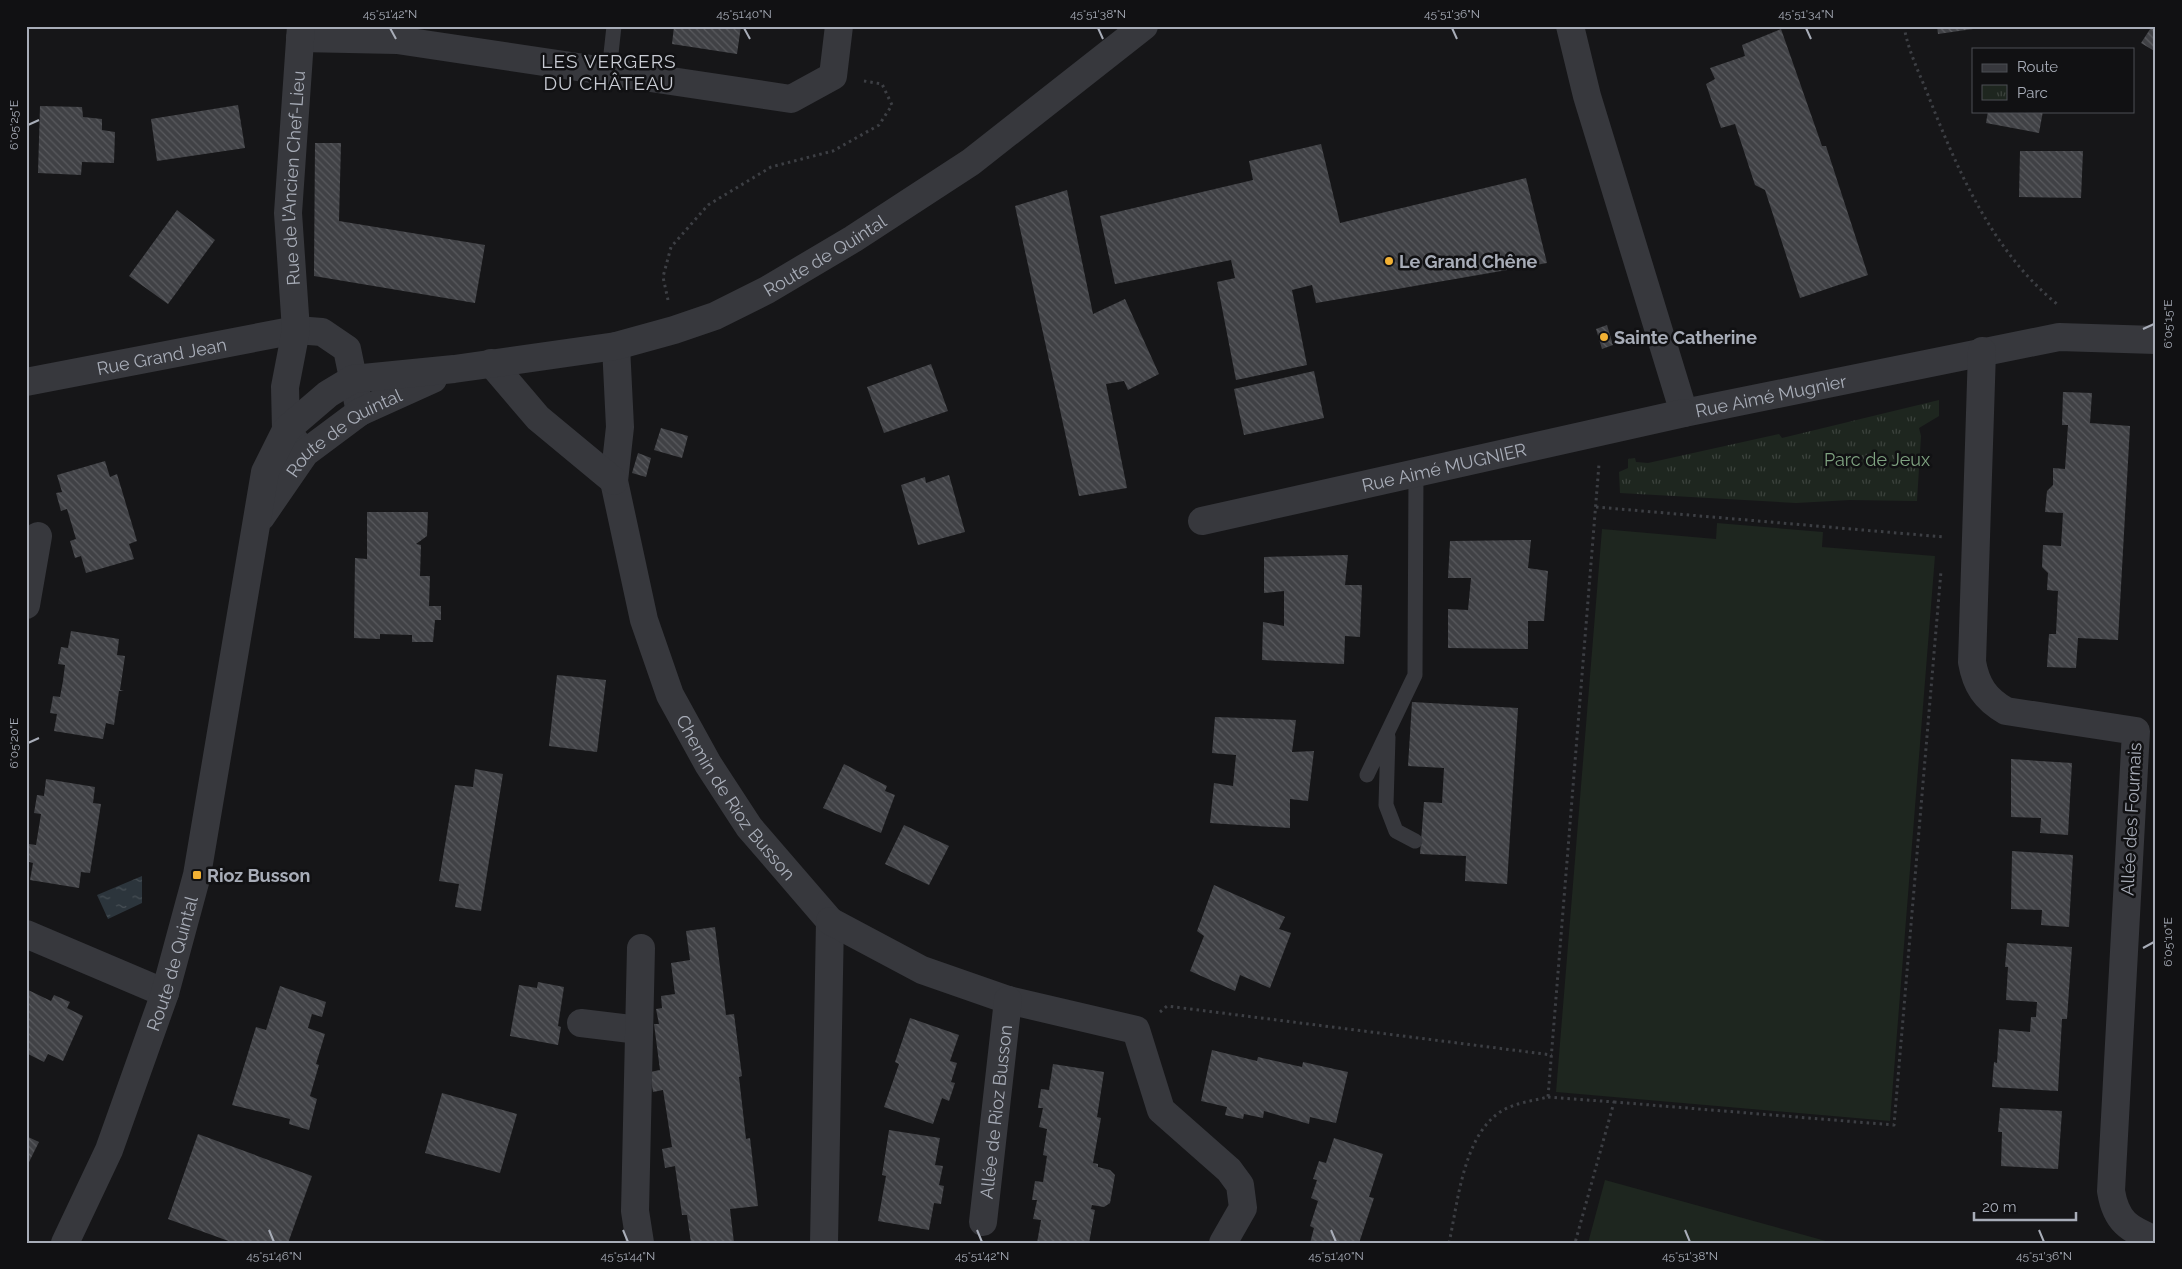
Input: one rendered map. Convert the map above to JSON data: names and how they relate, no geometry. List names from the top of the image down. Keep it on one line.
{"streets":{"street":["Rue de l'Ancien Chef-Lieu","Route de Quintal","Rue Grand Jean","Rue Aimé Mugnier","Rue Aimé MUGNIER","Chemin de Rioz Busson","Allée des Fournais","Allée de Rioz Busson"]},"crossings":[["Rue de l'Ancien Chef-Lieu","Route de Quintal"],["Rue de l'Ancien Chef-Lieu","Rue Grand Jean"],["Route de Quintal","Rue Grand Jean"],["Route de Quintal","Chemin de Rioz Busson"],["Rue Aimé Mugnier","Rue Aimé MUGNIER"],["Rue Aimé Mugnier","Allée des Fournais"],["Chemin de Rioz Busson","Allée de Rioz Busson"]],"districts":["LES VERGERS DU CHÂTEAU"],"parks":["Parc de Jeux"],"places":{"other":["Le Grand Chêne","Sainte Catherine"],"transit":["Rioz Busson"]},"legend":["Route","Parc"],"scale_bar":"20 m","coordinates":["45°51'42\"N","45°51'40\"N","45°51'38\"N","45°51'36\"N","45°51'34\"N","6°05'25\"E","6°05'15\"E","6°05'20\"E","6°05'10\"E","45°51'46\"N","45°51'44\"N"]}
